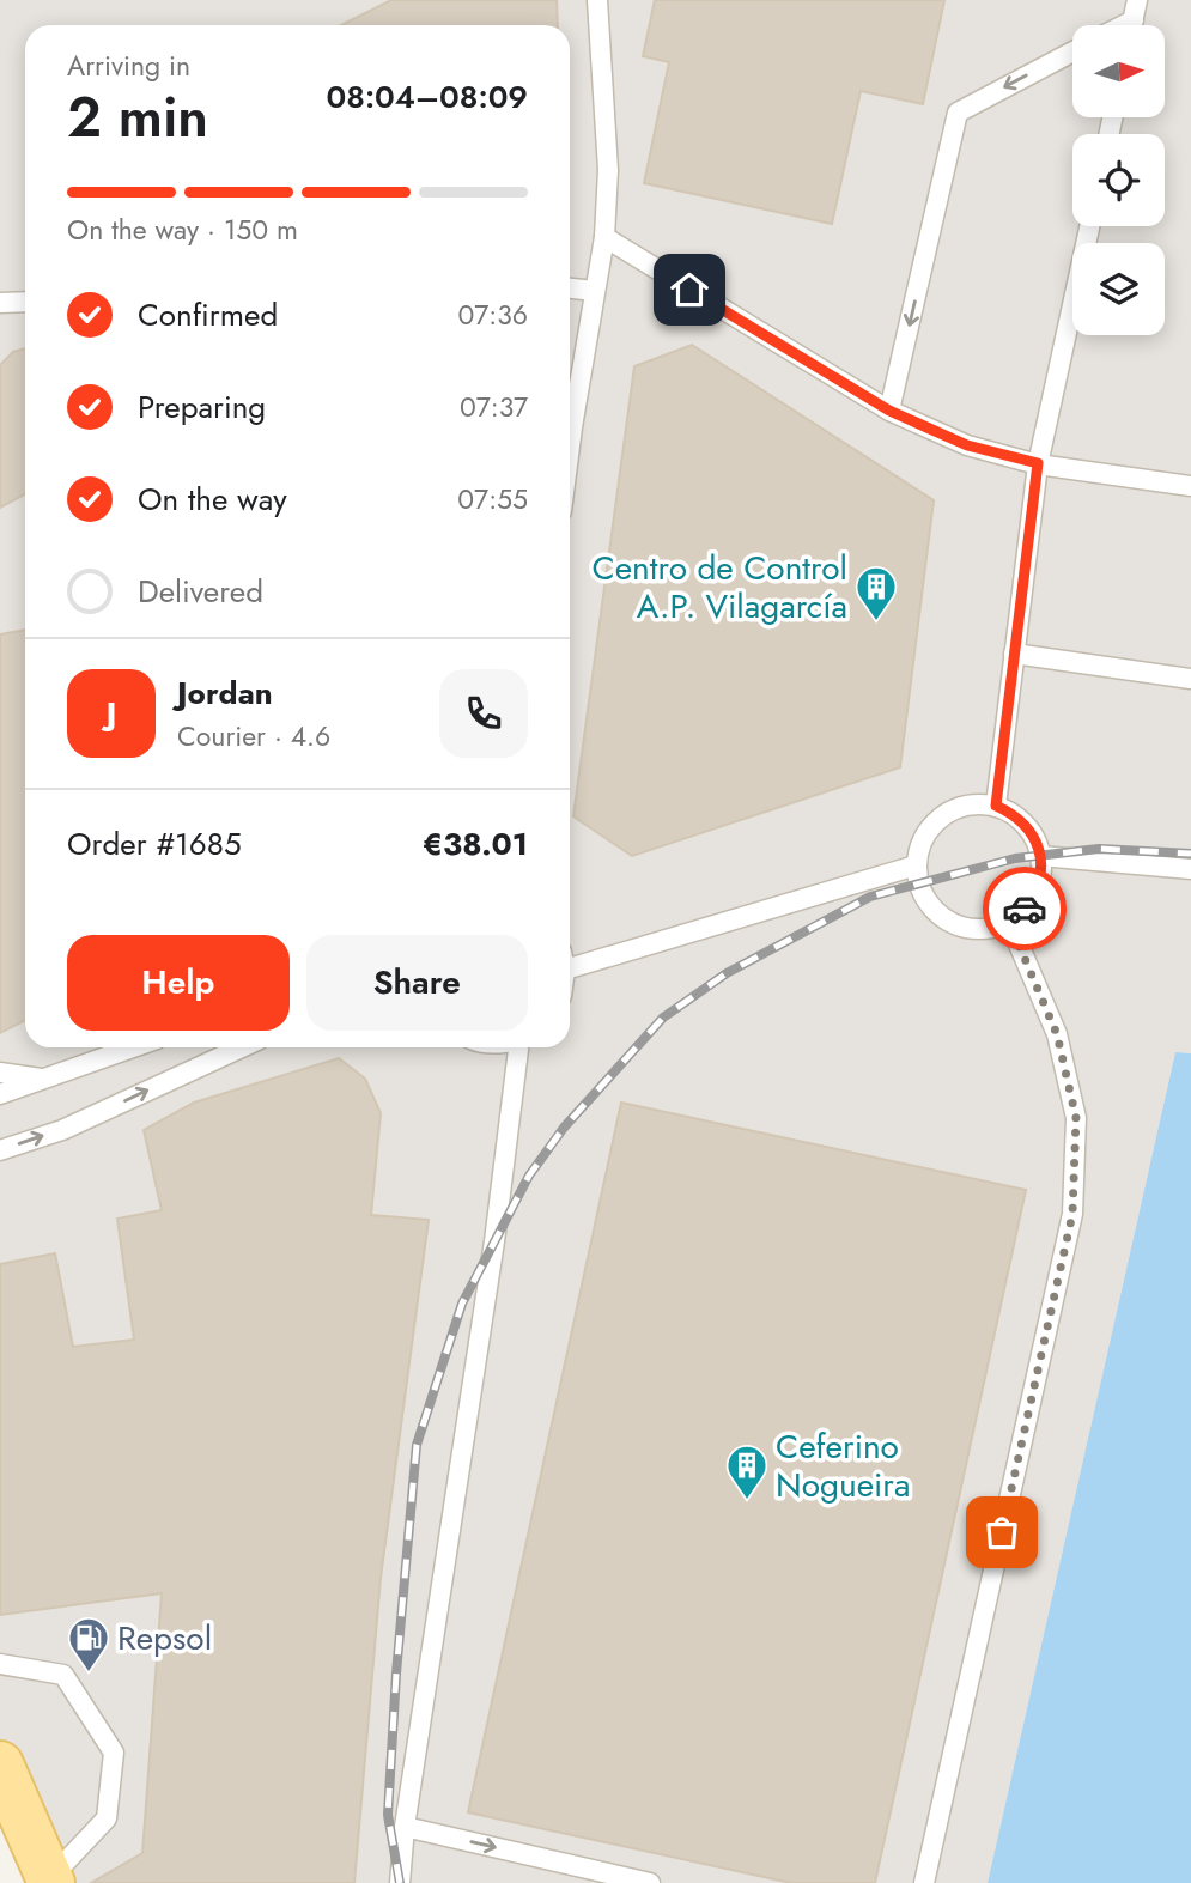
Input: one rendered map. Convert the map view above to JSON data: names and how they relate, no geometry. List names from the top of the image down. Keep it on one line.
{"places":{"building":["Centro de Control A.P. Vilagarcía","Ceferino Nogueira"],"fuel station":["Repsol"]},"north":"right","page":{"heading":["2 min","Arriving in","08:04–08:09"],"panel":["Jordan","Courier · 4.6","Order #1685","€38.01"],"bar":"On the way · 150 m","list":[["Confirmed","07:36"],["Preparing","07:37"],["On the way","07:55"],"Delivered"],"round":"J","buttons":["Help","Share"]}}
